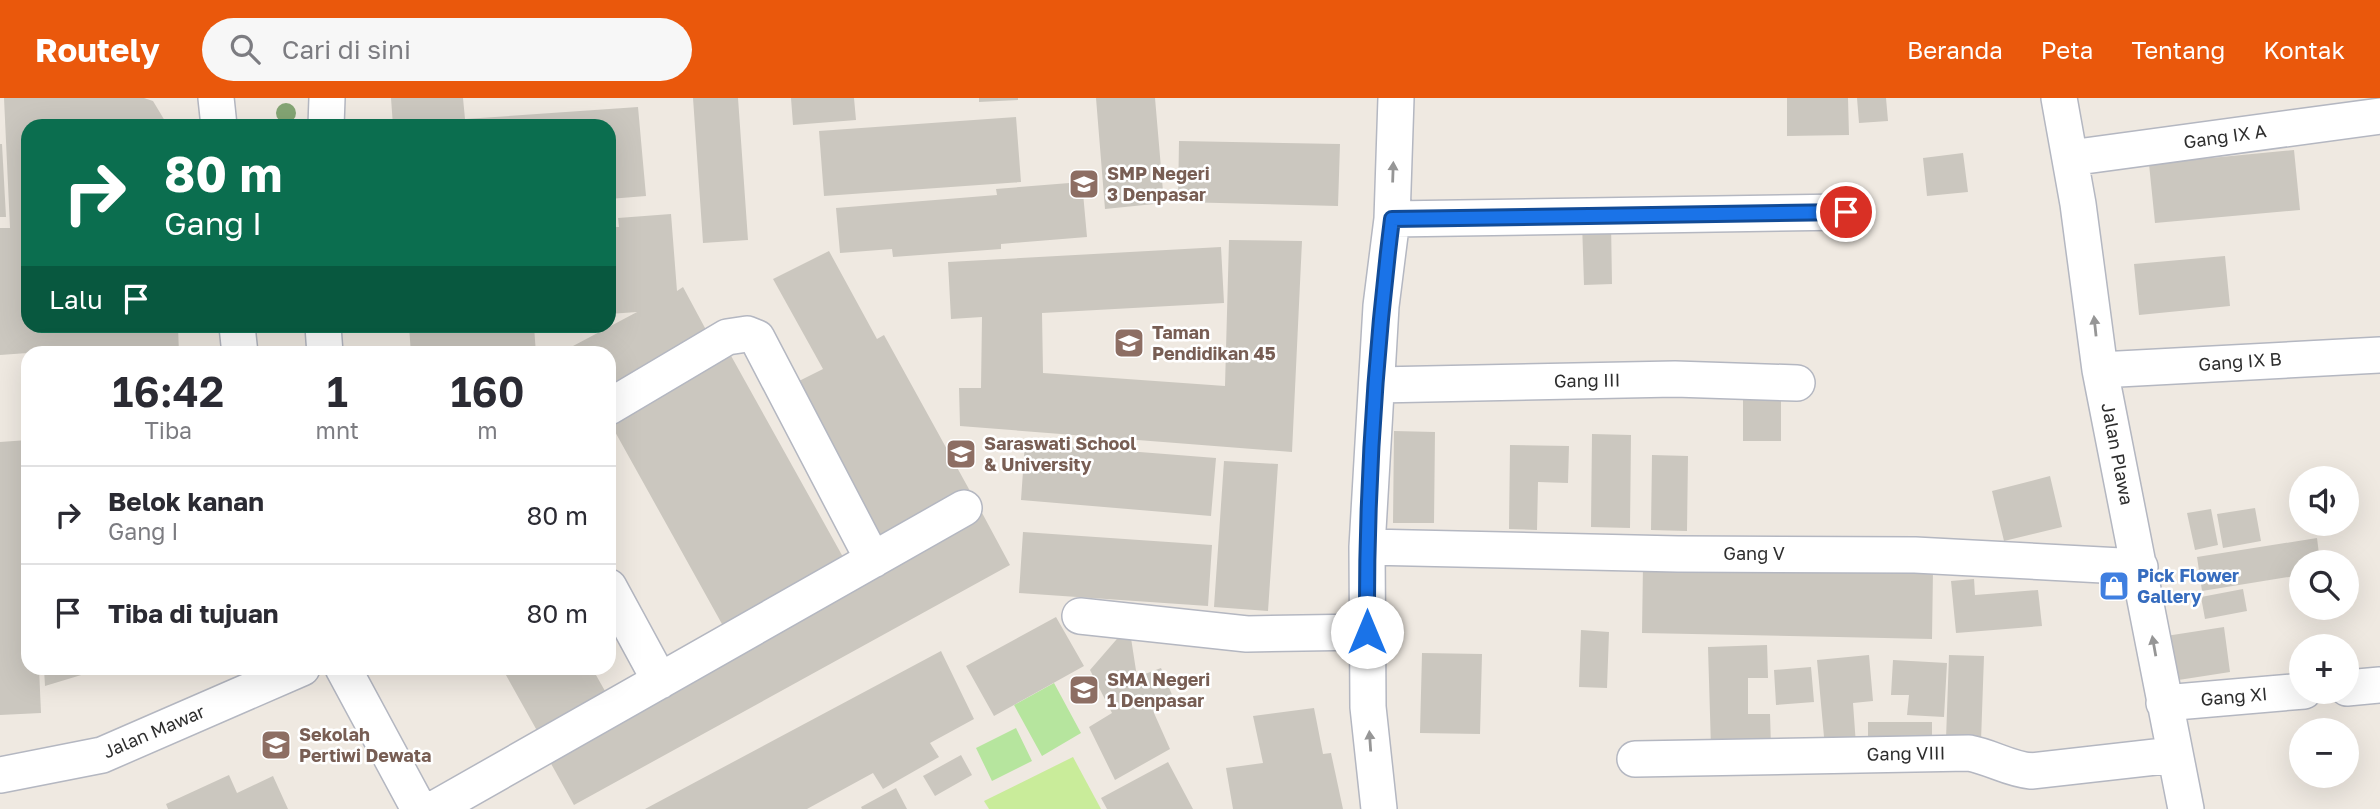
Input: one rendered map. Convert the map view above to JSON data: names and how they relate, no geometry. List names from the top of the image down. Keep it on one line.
{"streets":{"street":["Gang IX A","Gang IX B","Gang III","Jalan Plawa","Gang V","Gang XI","Jalan Mawar","Gang VIII"]},"crossings":[["Gang IX A","Jalan Plawa"],["Gang IX B","Jalan Plawa"],["Jalan Plawa","Gang V"],["Jalan Plawa","Gang XI"],["Jalan Plawa","Gang VIII"]],"one_way":["Jalan Plawa"],"places":{"school or university":["SMP Negeri 3 Denpasar","Taman Pendidikan 45","Saraswati School & University","SMA Negeri 1 Denpasar","Sekolah Pertiwi Dewata"],"shop":["Pick Flower Gallery"]},"page":{"header":"Routely","search":"Cari di sini","nav":["Beranda","Peta","Tentang","Kontak"],"turn":["80 m","Gang I"],"then":"Lalu","eta":["16:42","Tiba","1","mnt","160","m"],"list":[{"name":"Belok kanan","note":"Gang I","value":"80 m"},{"name":"Tiba di tujuan","value":"80 m"}],"map_buttons":["+","−"]}}
